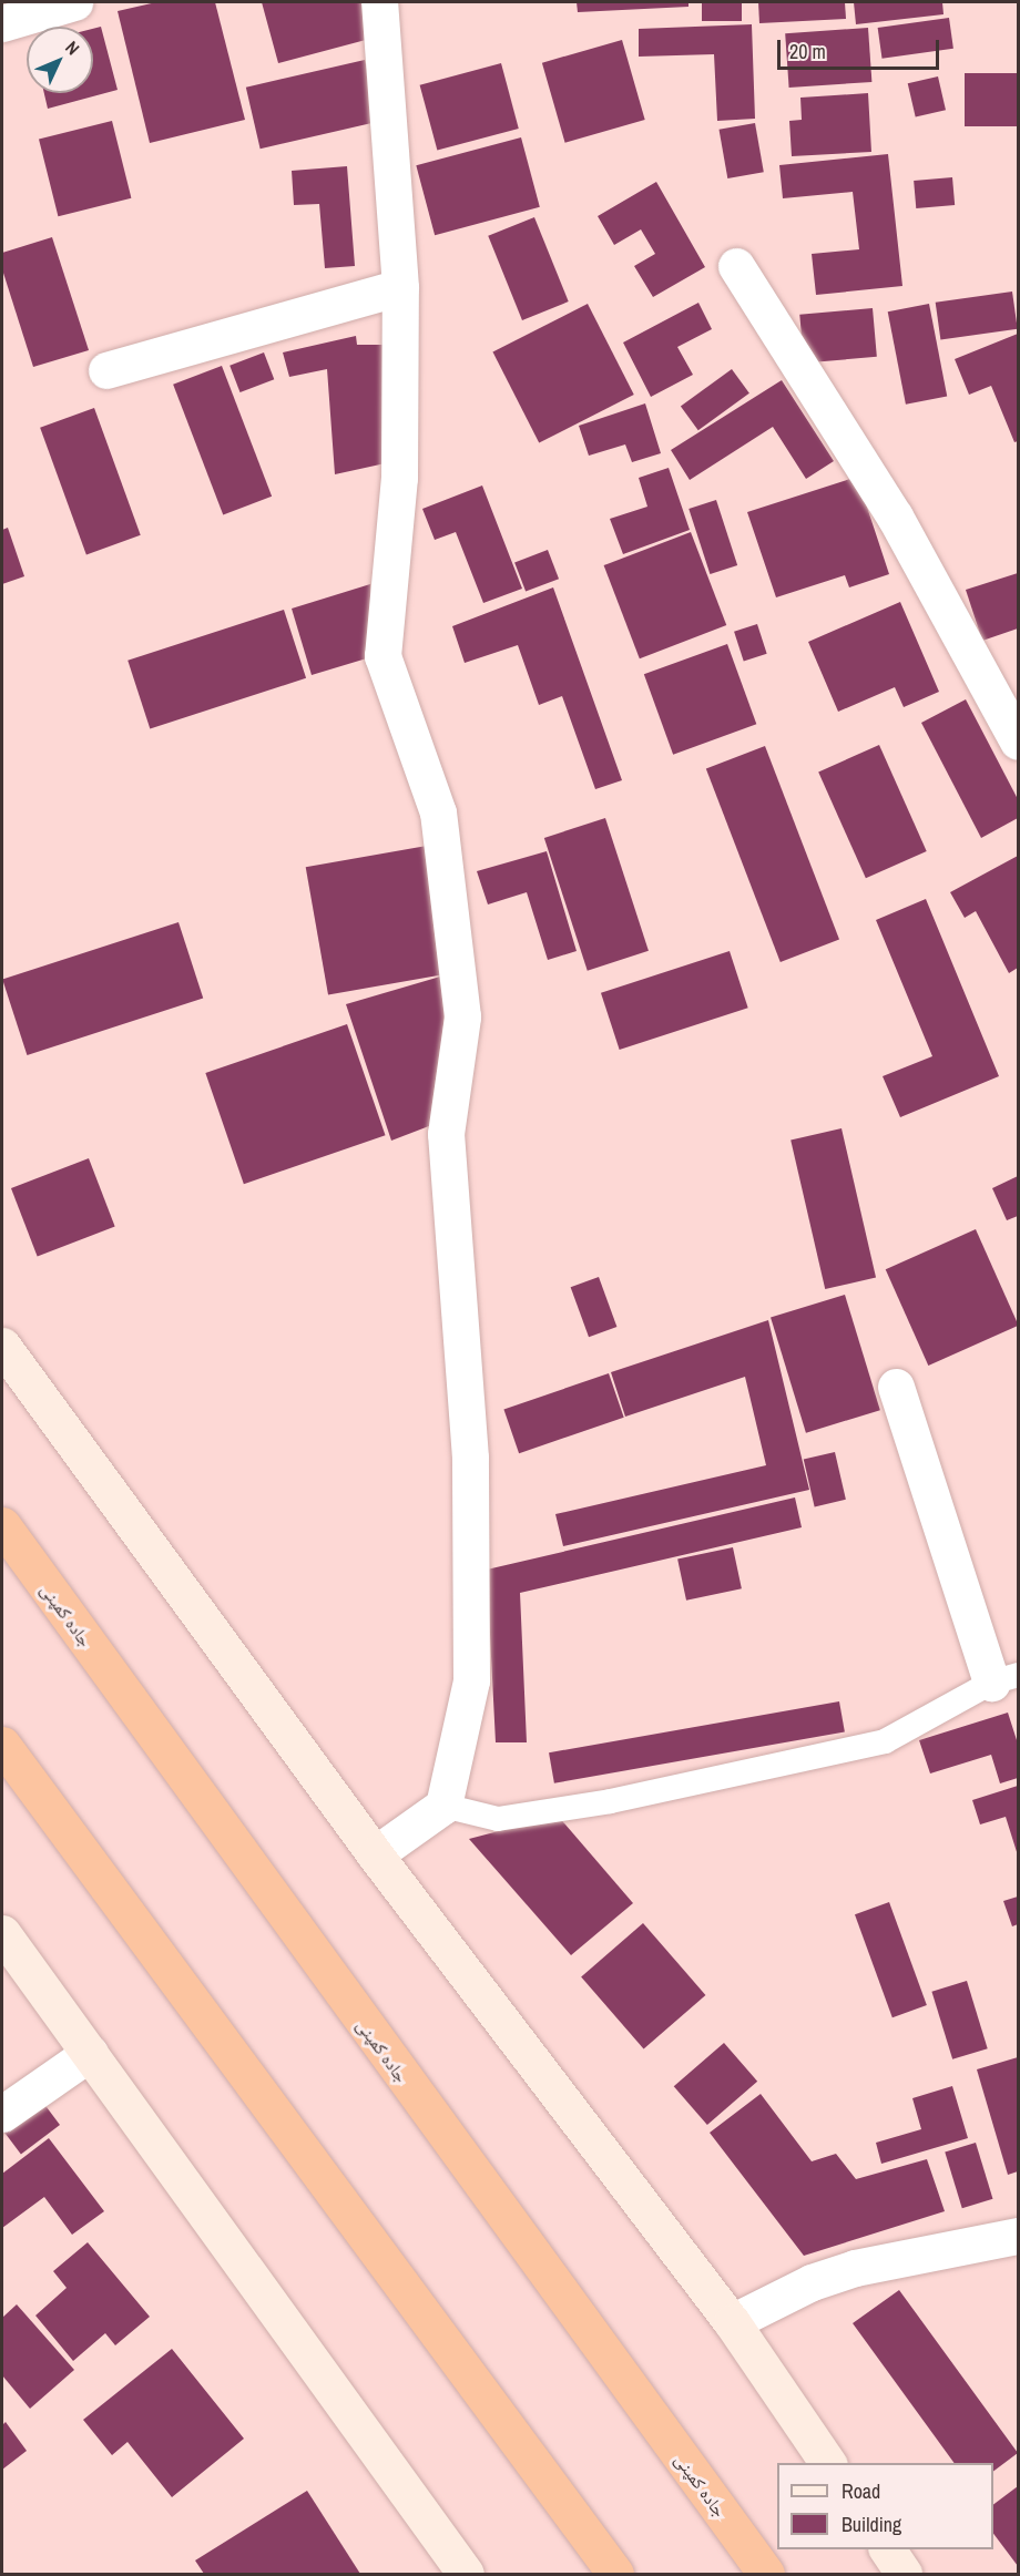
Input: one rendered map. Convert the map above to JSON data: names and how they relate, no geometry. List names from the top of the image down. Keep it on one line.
{"streets":{"highway":["جاده کمپنی"]},"legend":["Road","Building"],"scale_bar":"20 m","north":"top right"}
